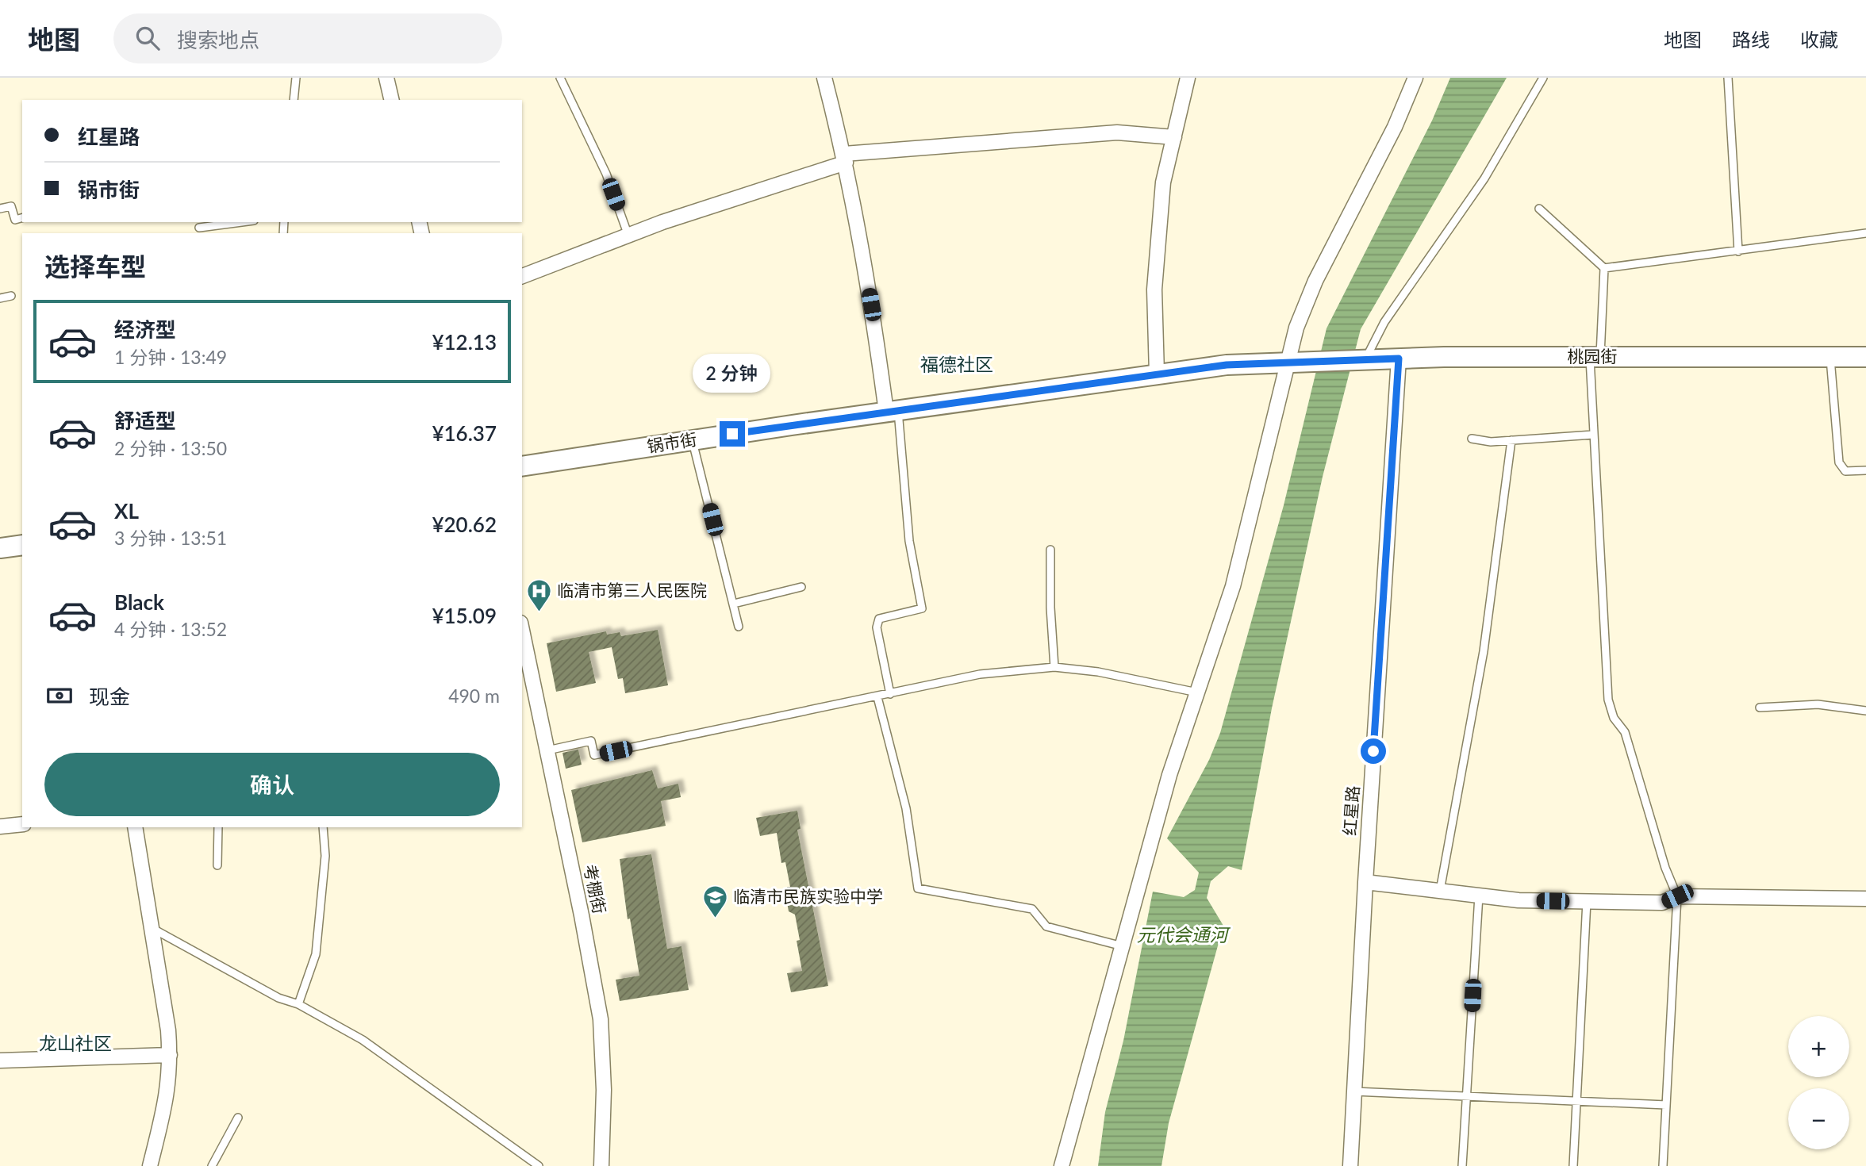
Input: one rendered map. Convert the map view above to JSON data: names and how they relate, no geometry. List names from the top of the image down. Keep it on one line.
{"streets":{"street":["桃园街","锅市街","红星路","考棚街"]},"crossings":[["桃园街","锅市街"],["桃园街","红星路"]],"districts":["福德社区","龙山社区"],"water":["元代会通河"],"places":{"hospital":["临清市第三人民医院"],"school or university":["临清市民族实验中学"]},"page":{"header":"地图","search":"搜索地点","nav":["地图","路线","收藏"],"banner":["红星路","锅市街"],"heading":"选择车型","list":[{"name":"经济型","note":"1 分钟 · 13:49","value":"¥12.13"},{"name":"舒适型","note":"2 分钟 · 13:50","value":"¥16.37"},{"name":"XL","note":"3 分钟 · 13:51","value":"¥20.62"},{"name":"Black","note":"4 分钟 · 13:52","value":"¥15.09"}],"bubble":"2 分钟","pay":["现金","490 m"],"buttons":"确认","map_buttons":["+","−"]}}
